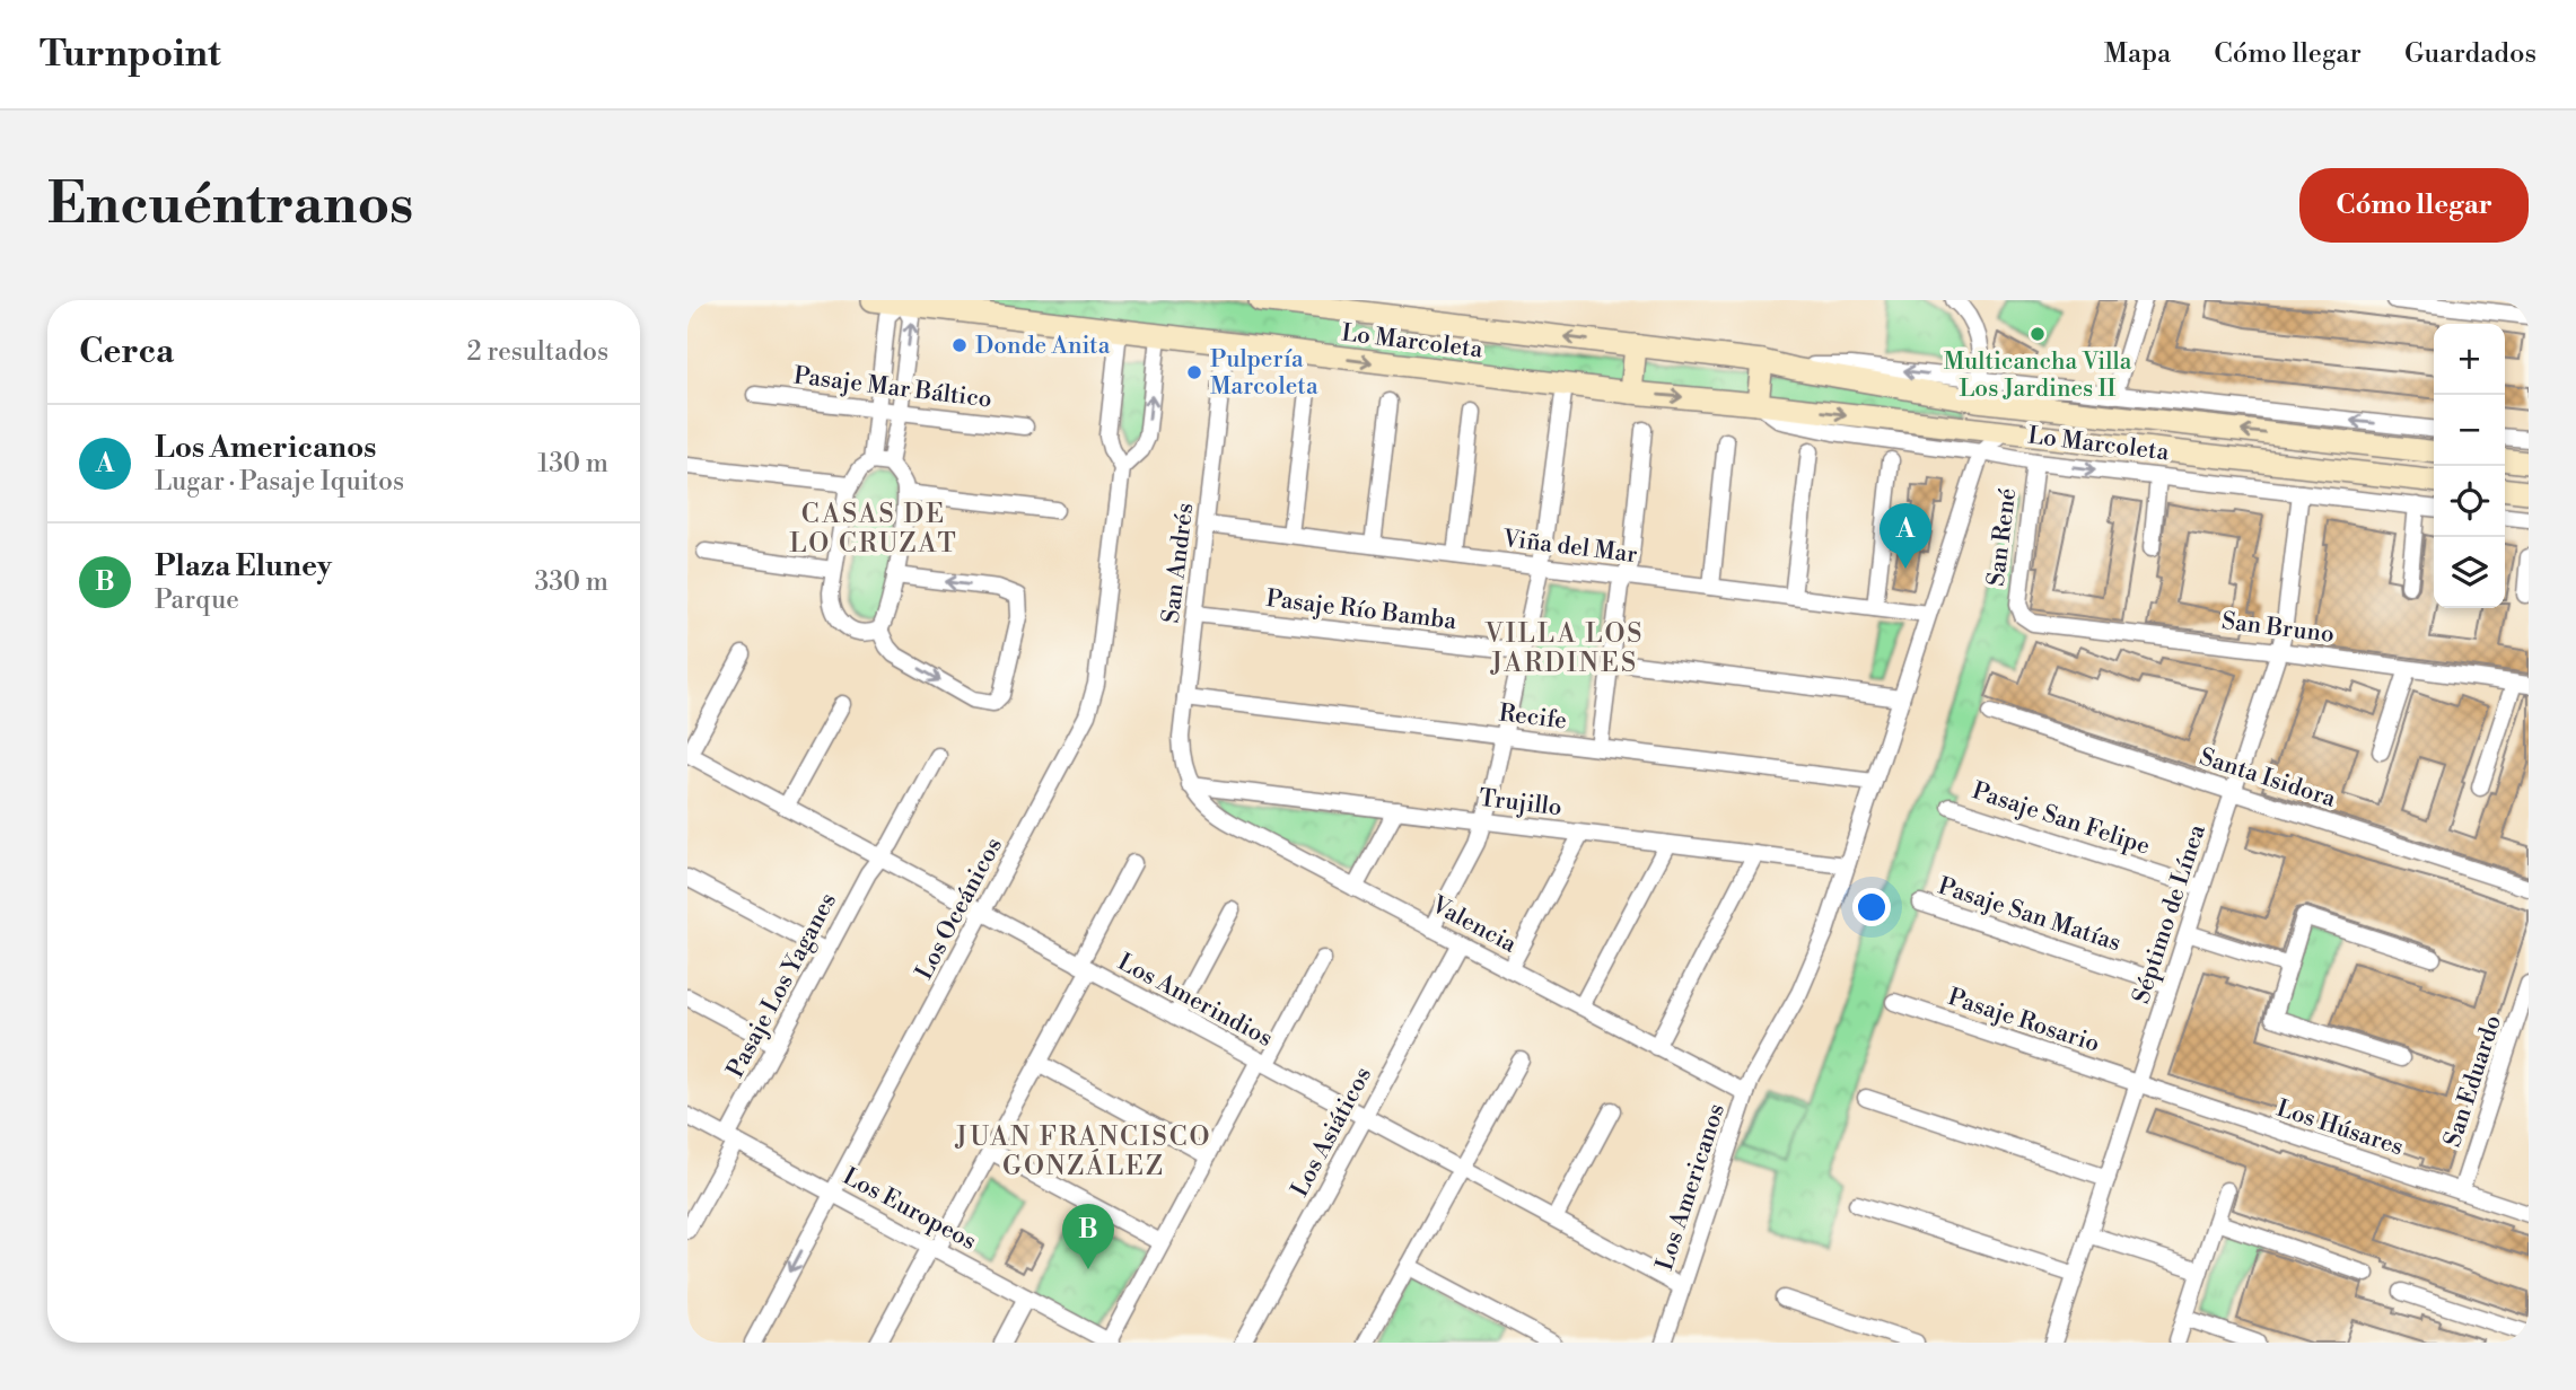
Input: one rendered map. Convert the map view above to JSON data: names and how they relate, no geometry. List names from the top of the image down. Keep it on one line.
{"streets":{"main road":["Lo Marcoleta"],"street":["Pasaje Mar Báltico","San René","Viña del Mar","San Andrés","Pasaje Río Bamba","San Bruno","Recife","Santa Isidora","Trujillo","Pasaje San Felipe","Los Oceánicos","Pasaje San Matías","Séptimo de Línea","Valencia","Pasaje Los Yaganes","Los Amerindios","Pasaje Rosario","San Eduardo","Los Húsares","Los Asiáticos","Los Americanos","Los Europeos"]},"crossings":[["Lo Marcoleta","San René"],["Lo Marcoleta","San Andrés"],["Lo Marcoleta","Los Oceánicos"],["Lo Marcoleta","Séptimo de Línea"],["Lo Marcoleta","Los Americanos"],["San René","San Bruno"],["Viña del Mar","San Andrés"],["Viña del Mar","Los Americanos"],["San Andrés","Pasaje Río Bamba"],["San Andrés","Recife"],["San Andrés","Trujillo"],["San Andrés","Valencia"],["San Bruno","Séptimo de Línea"],["Recife","Los Americanos"],["Santa Isidora","Séptimo de Línea"],["Trujillo","Valencia"],["Trujillo","Los Americanos"],["Pasaje San Felipe","Séptimo de Línea"],["Los Oceánicos","Los Amerindios"],["Los Oceánicos","Los Europeos"],["Pasaje San Matías","Séptimo de Línea"],["Séptimo de Línea","Pasaje Rosario"],["Séptimo de Línea","Los Húsares"],["Valencia","Los Asiáticos"],["Valencia","Los Americanos"],["Pasaje Los Yaganes","Los Amerindios"],["Pasaje Los Yaganes","Los Europeos"],["Los Amerindios","Los Asiáticos"],["Los Amerindios","Los Americanos"],["Pasaje Rosario","Los Húsares"],["San Eduardo","Los Húsares"]],"districts":["CASAS DE LO CRUZAT","VILLA LOS JARDINES","JUAN FRANCISCO GONZÁLEZ"],"places":["Multicancha Villa Los Jardines II","Donde Anita","Pulpería Marcoleta"],"page":{"header":"Turnpoint","nav":["Mapa","Cómo llegar","Guardados"],"buttons":"Cómo llegar","title":"Encuéntranos","heading":["Cerca","2 resultados"],"map_buttons":["+","−"],"list":[{"mark":"A","name":"Los Americanos","note":"Lugar · Pasaje Iquitos","value":"130 m"},{"mark":"B","name":"Plaza Eluney","note":"Parque","value":"330 m"}],"pins":["A","B"]}}
